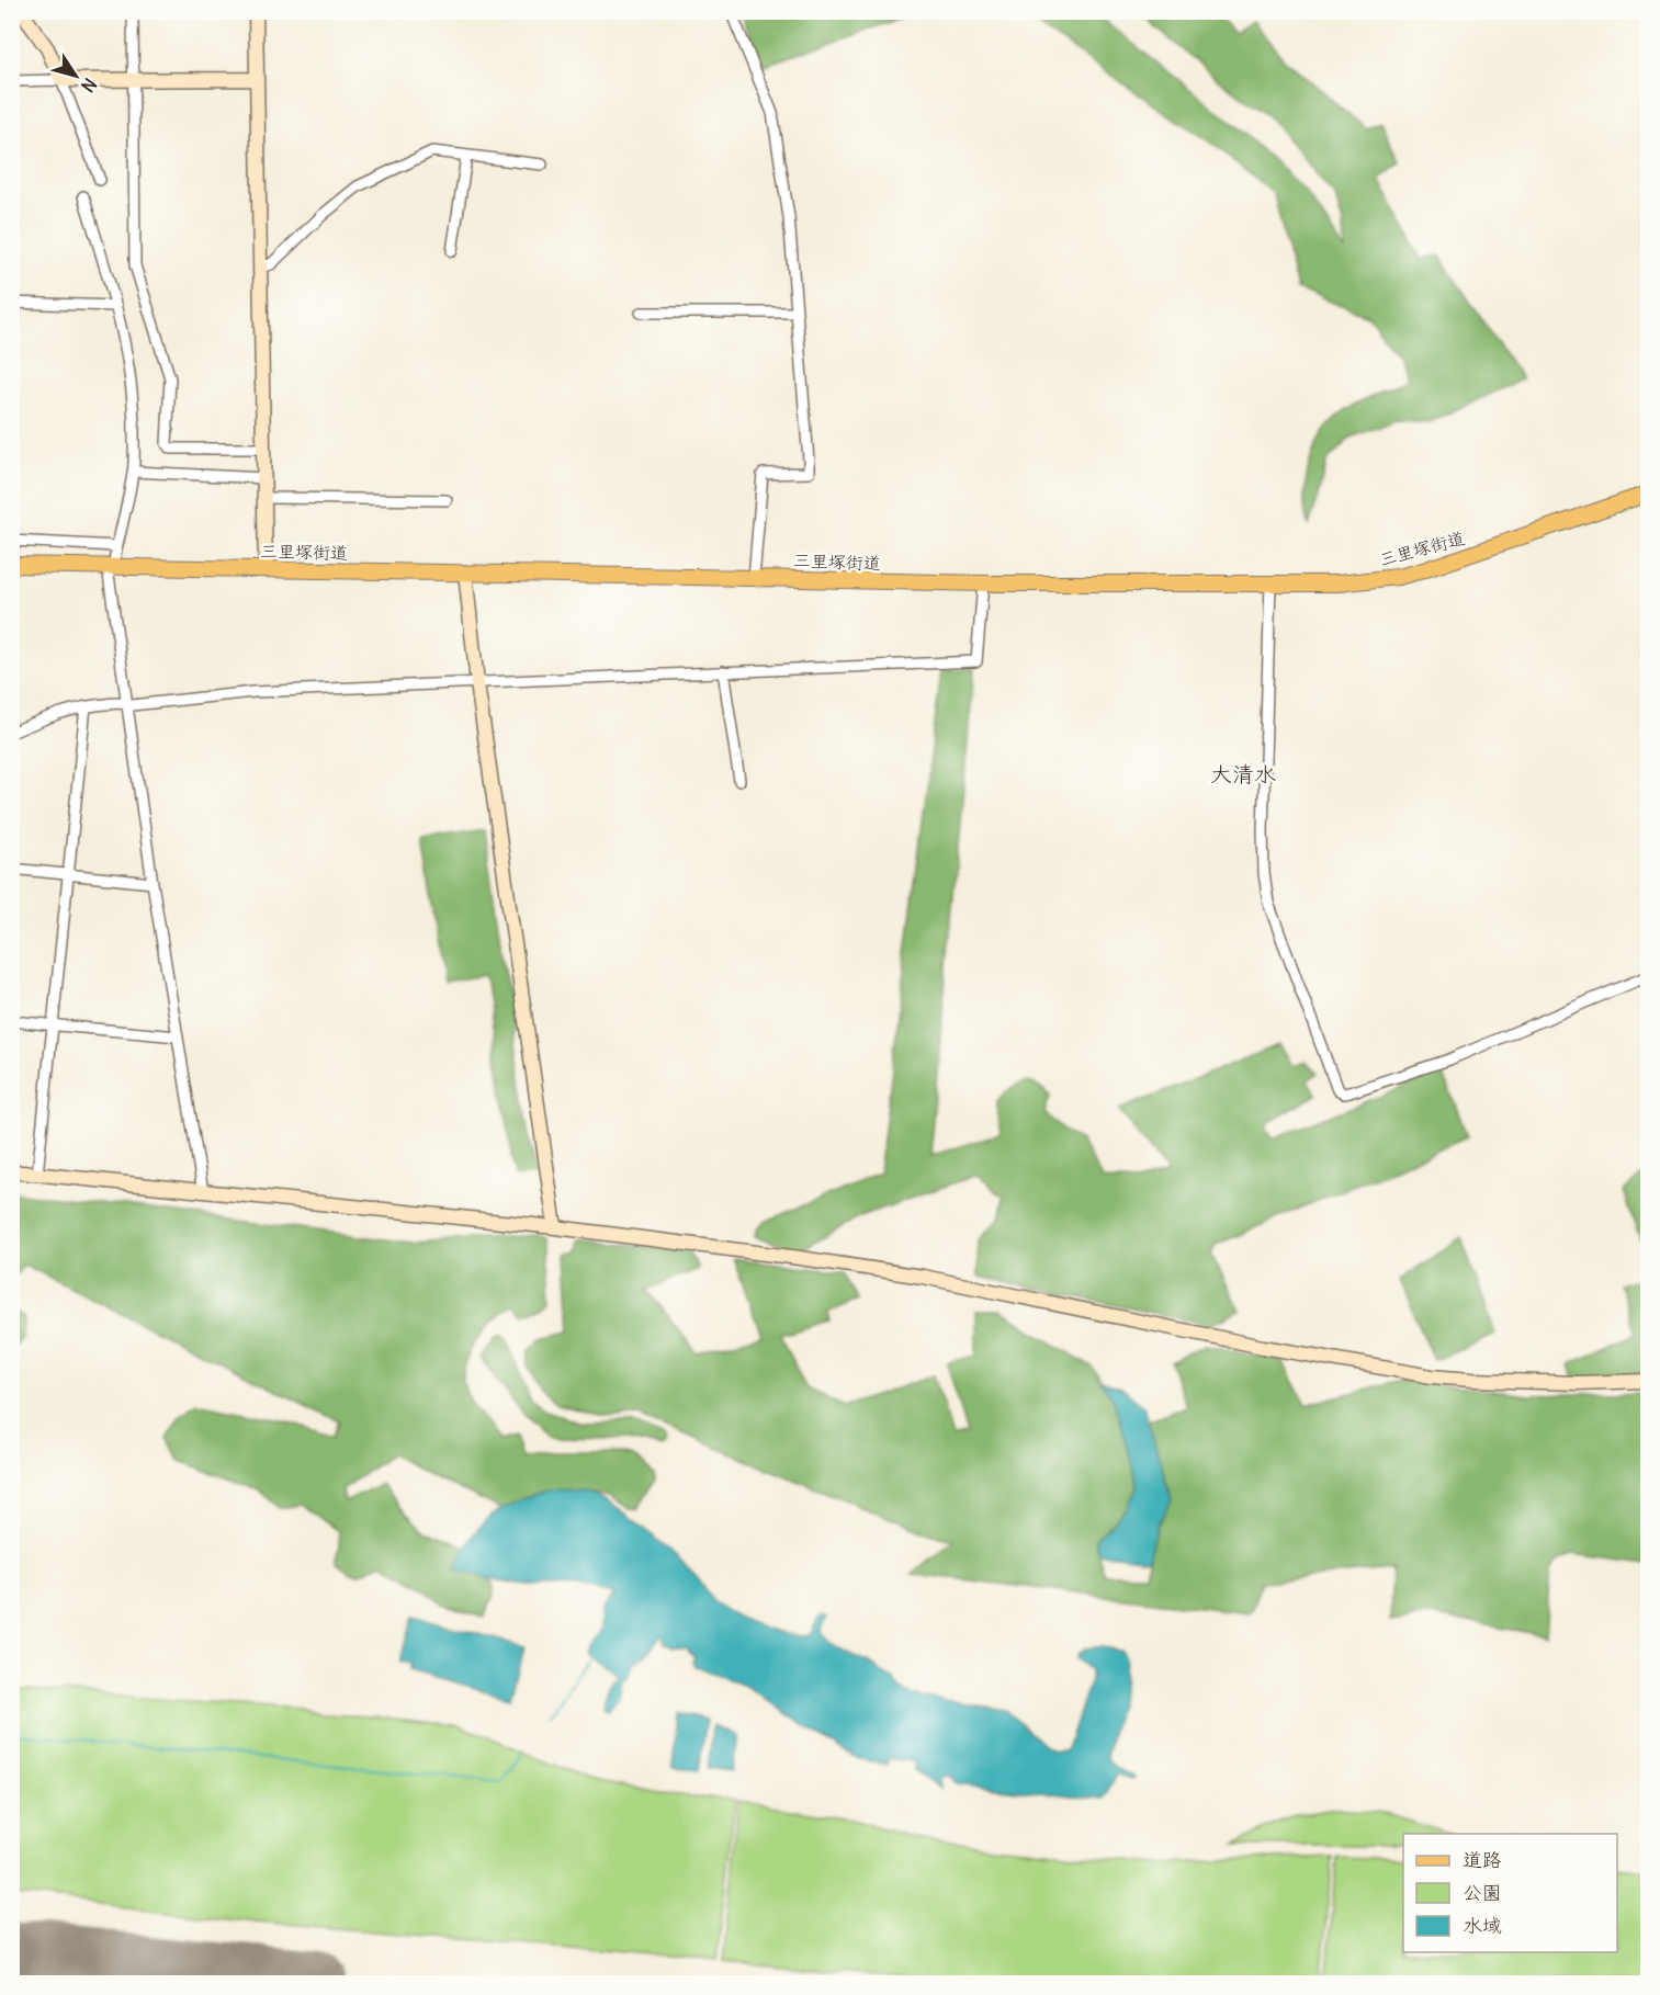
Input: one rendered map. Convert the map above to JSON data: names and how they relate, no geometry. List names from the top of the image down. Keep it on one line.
{"streets":{"main road":["三里塚街道"]},"districts":["大清水"],"legend":["道路","公園","水域"],"north":"bottom right"}
